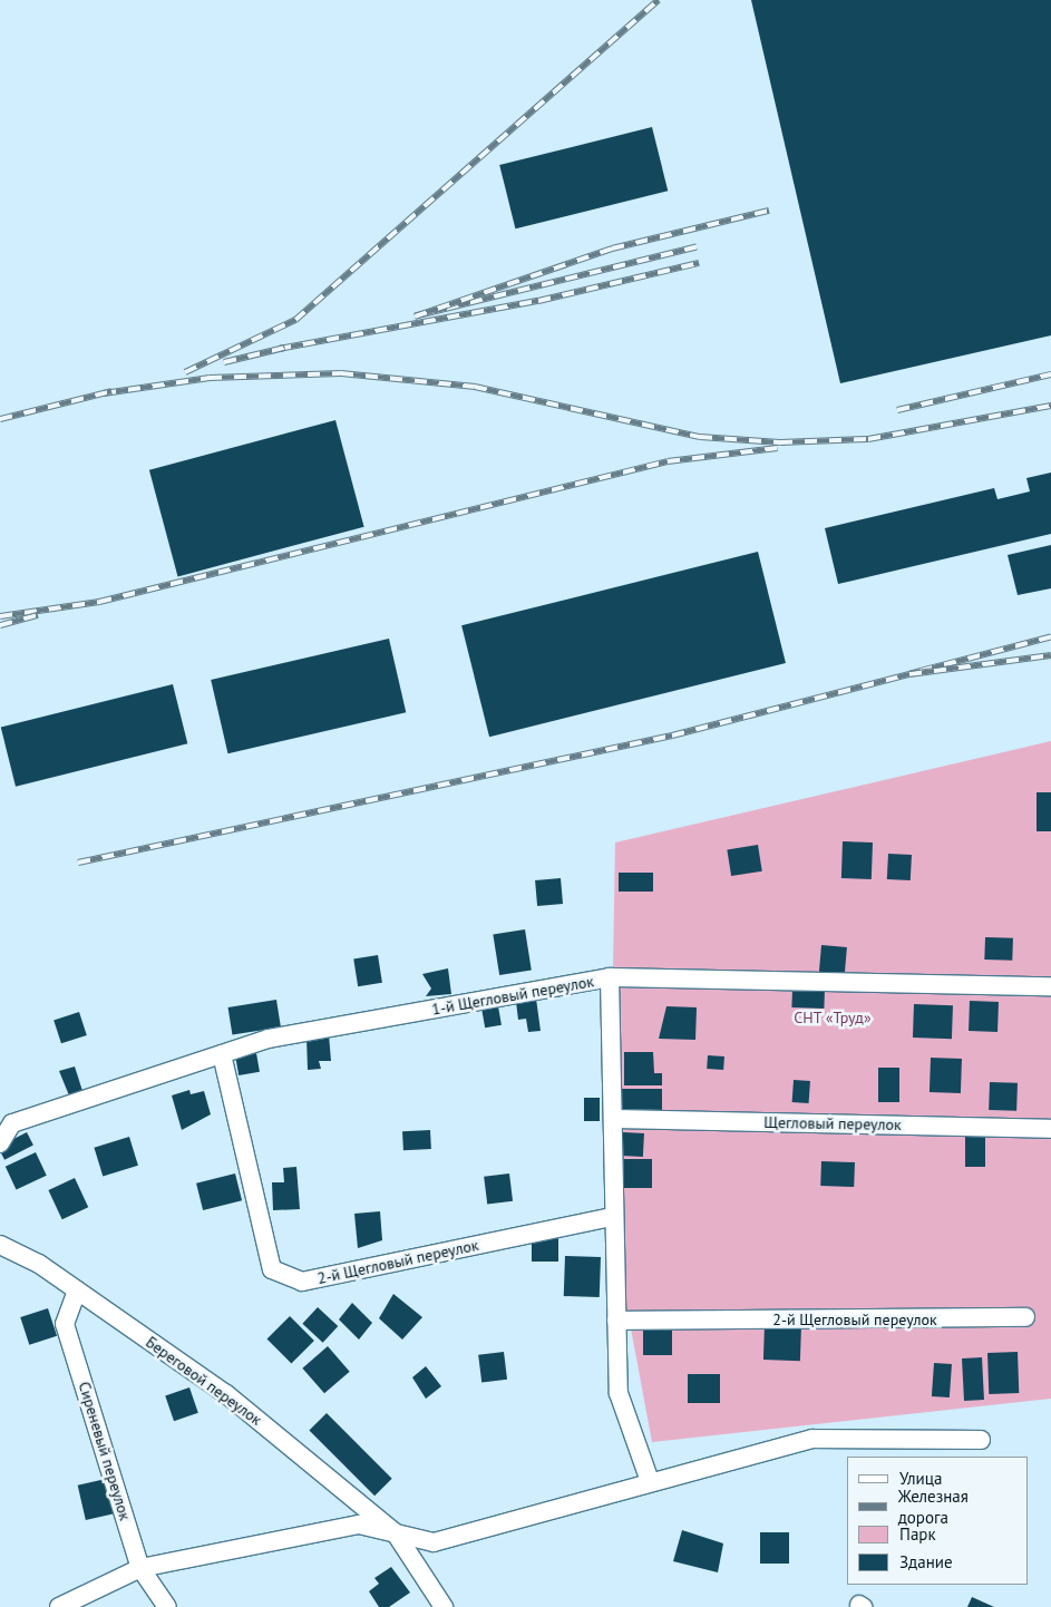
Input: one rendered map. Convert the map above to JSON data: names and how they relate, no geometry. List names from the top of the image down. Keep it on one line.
{"streets":{"street":["1-й Щегловый переулок","Щегловый переулок","2-й Щегловый переулок","Береговой переулок","Сиреневый переулок"]},"crossings":[["1-й Щегловый переулок","2-й Щегловый переулок"],["Береговой переулок","Сиреневый переулок"]],"parks":["СНТ «Труд»"],"legend":["Улица","Железная дорога","Парк","Здание"]}
